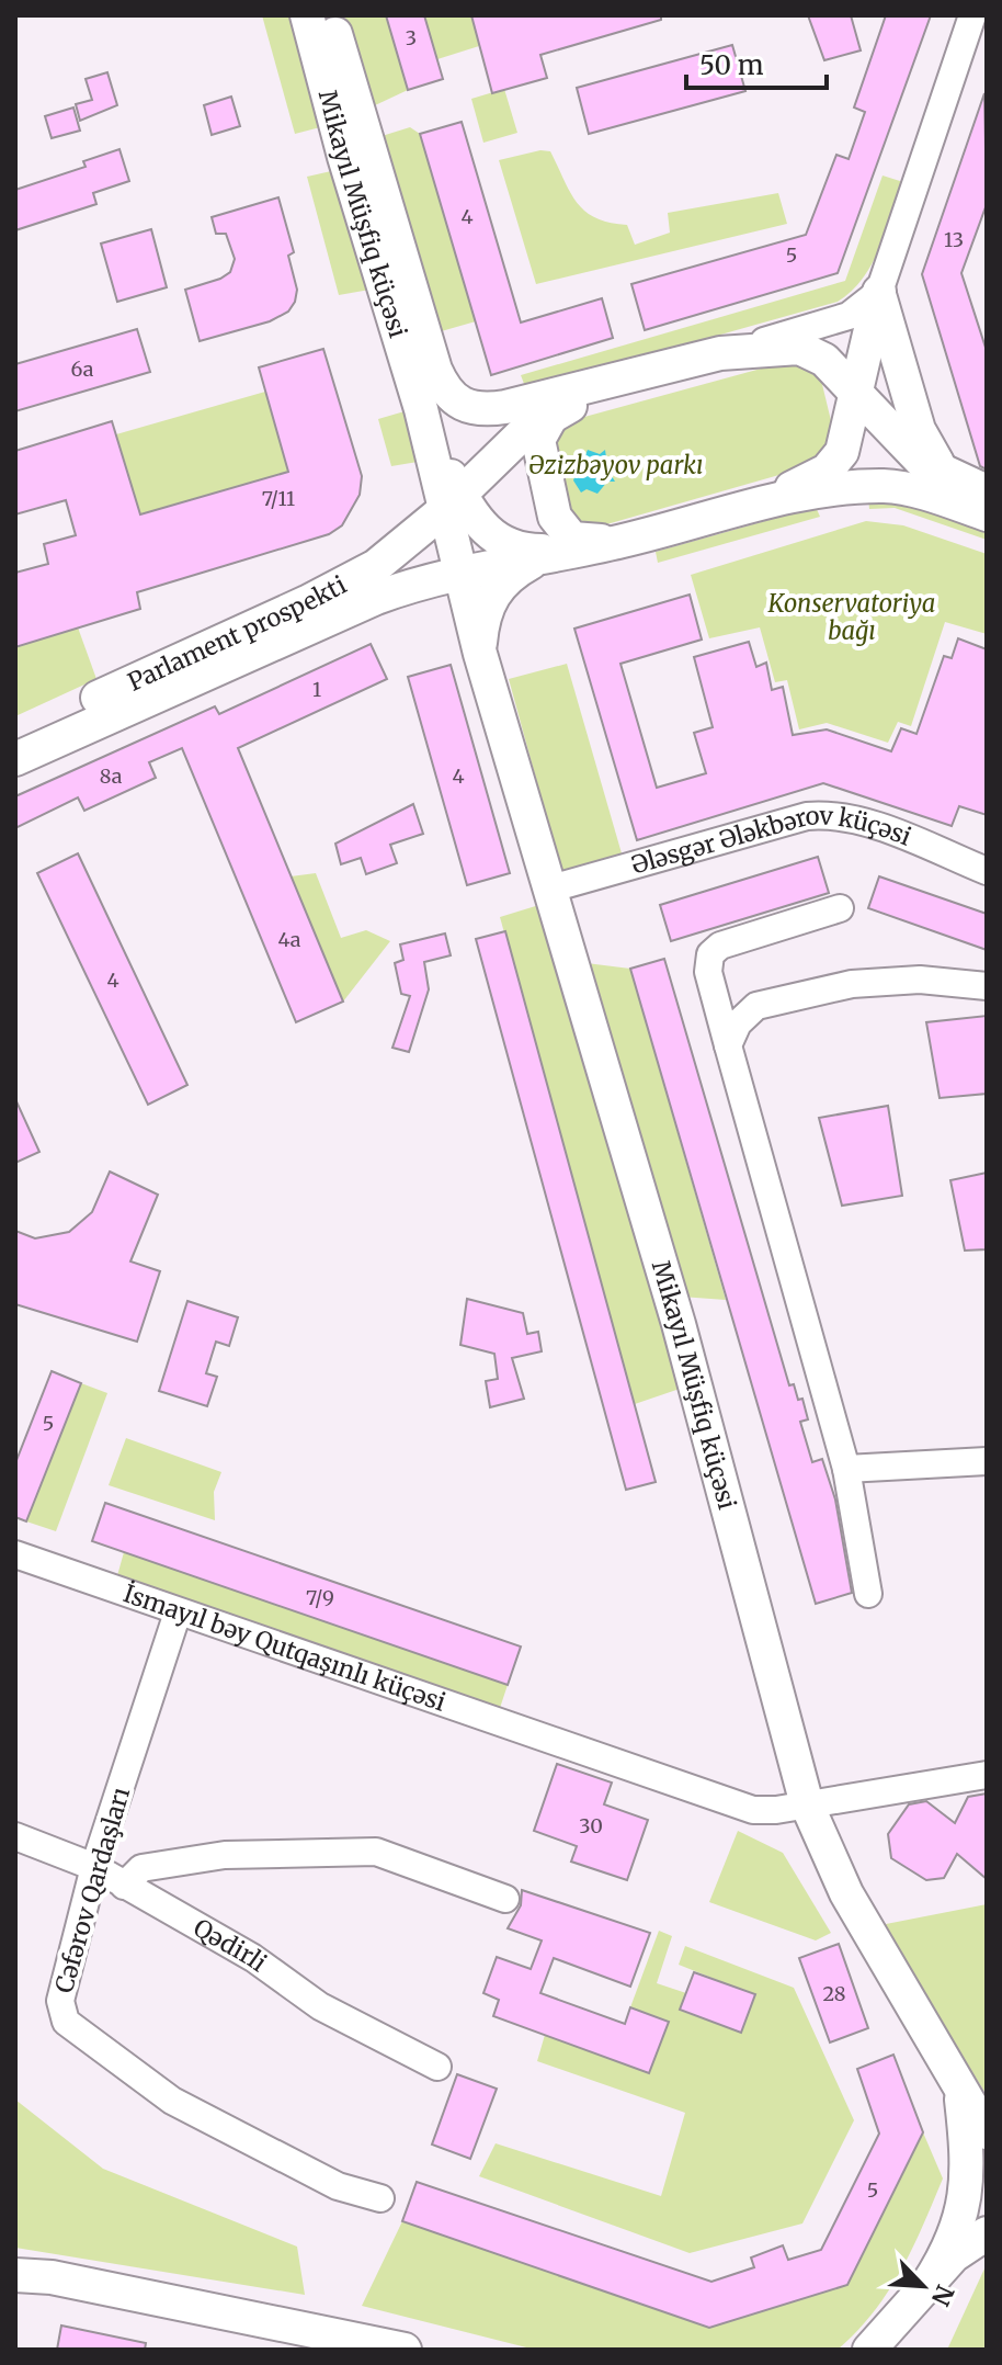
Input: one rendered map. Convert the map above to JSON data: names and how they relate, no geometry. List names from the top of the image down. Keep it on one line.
{"streets":{"main road":["Mikayıl Müşfiq küçəsi","Parlament prospekti"],"street":["Ələsgər Ələkbərov küçəsi","İsmayıl bəy Qutqaşınlı küçəsi","Cəfərov Qardaşları","Qədirli"]},"crossings":[["Mikayıl Müşfiq küçəsi","Parlament prospekti"],["Mikayıl Müşfiq küçəsi","Ələsgər Ələkbərov küçəsi"],["Mikayıl Müşfiq küçəsi","İsmayıl bəy Qutqaşınlı küçəsi"],["İsmayıl bəy Qutqaşınlı küçəsi","Cəfərov Qardaşları"],["Cəfərov Qardaşları","Qədirli"]],"parks":["Əzizbəyov parkı","Konservatoriya bağı"],"house_numbers":["3","4","13","5","6a","7/11","1","8a","4","4a","4","5","7/9","30","28","5"],"scale_bar":"50 m","north":"bottom right"}
